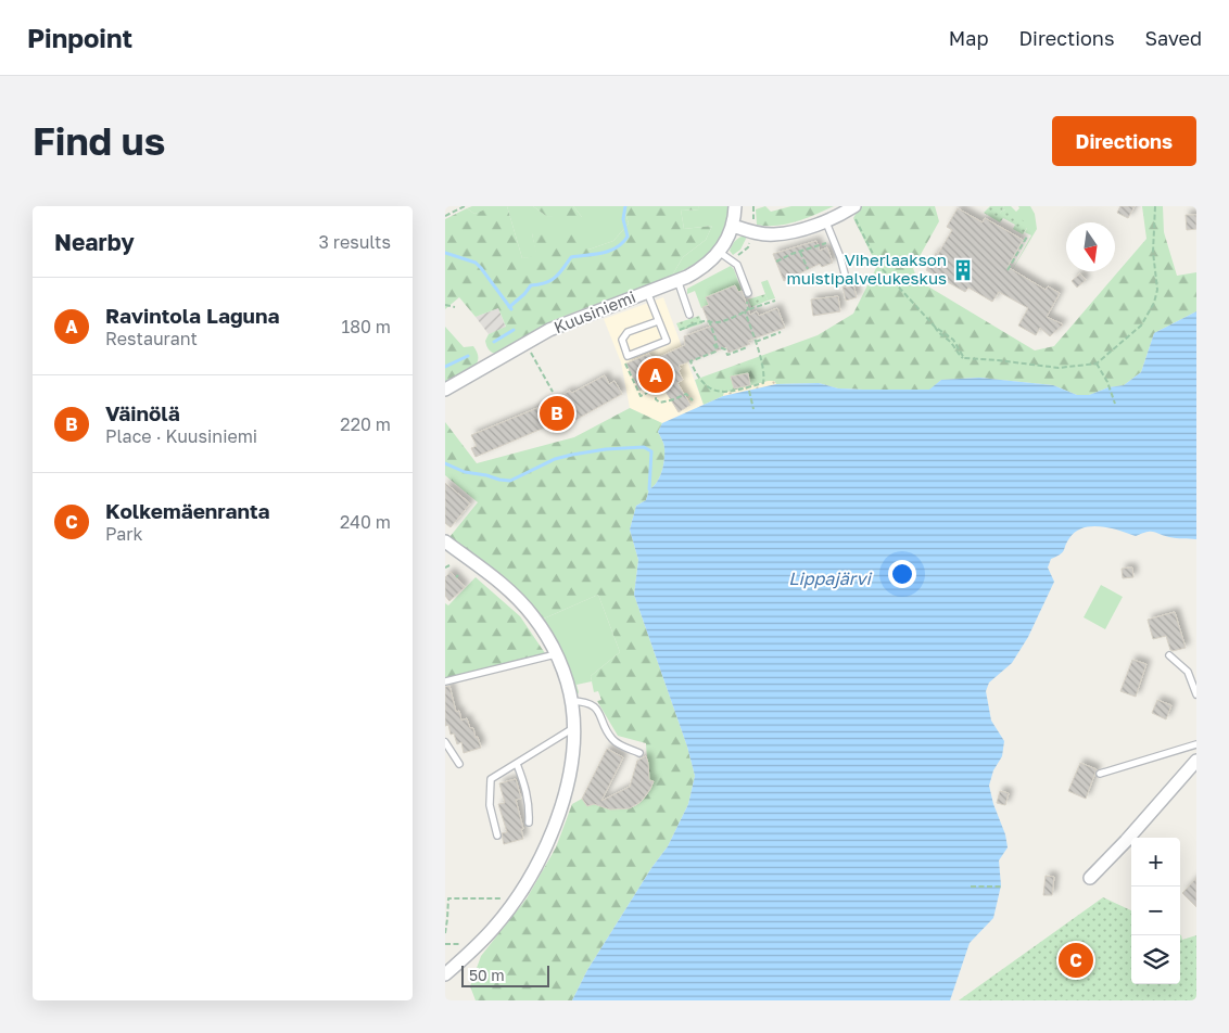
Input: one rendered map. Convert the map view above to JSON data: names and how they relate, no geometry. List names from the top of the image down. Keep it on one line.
{"streets":{"street":["Kuusiniemi"]},"water":["Lippajärvi"],"places":{"building":["Viherlaakson muistipalvelukeskus"]},"scale_bar":"50 m","north":"bottom","page":{"header":"Pinpoint","nav":["Map","Directions","Saved"],"buttons":"Directions","title":"Find us","heading":["Nearby","3 results"],"list":[{"mark":"A","name":"Ravintola Laguna","note":"Restaurant","value":"180 m"},{"mark":"B","name":"Väinölä","note":"Place · Kuusiniemi","value":"220 m"},{"mark":"C","name":"Kolkemäenranta","note":"Park","value":"240 m"}],"pins":["A","B","C"],"map_buttons":["+","−"],"scale":"50 m"}}
